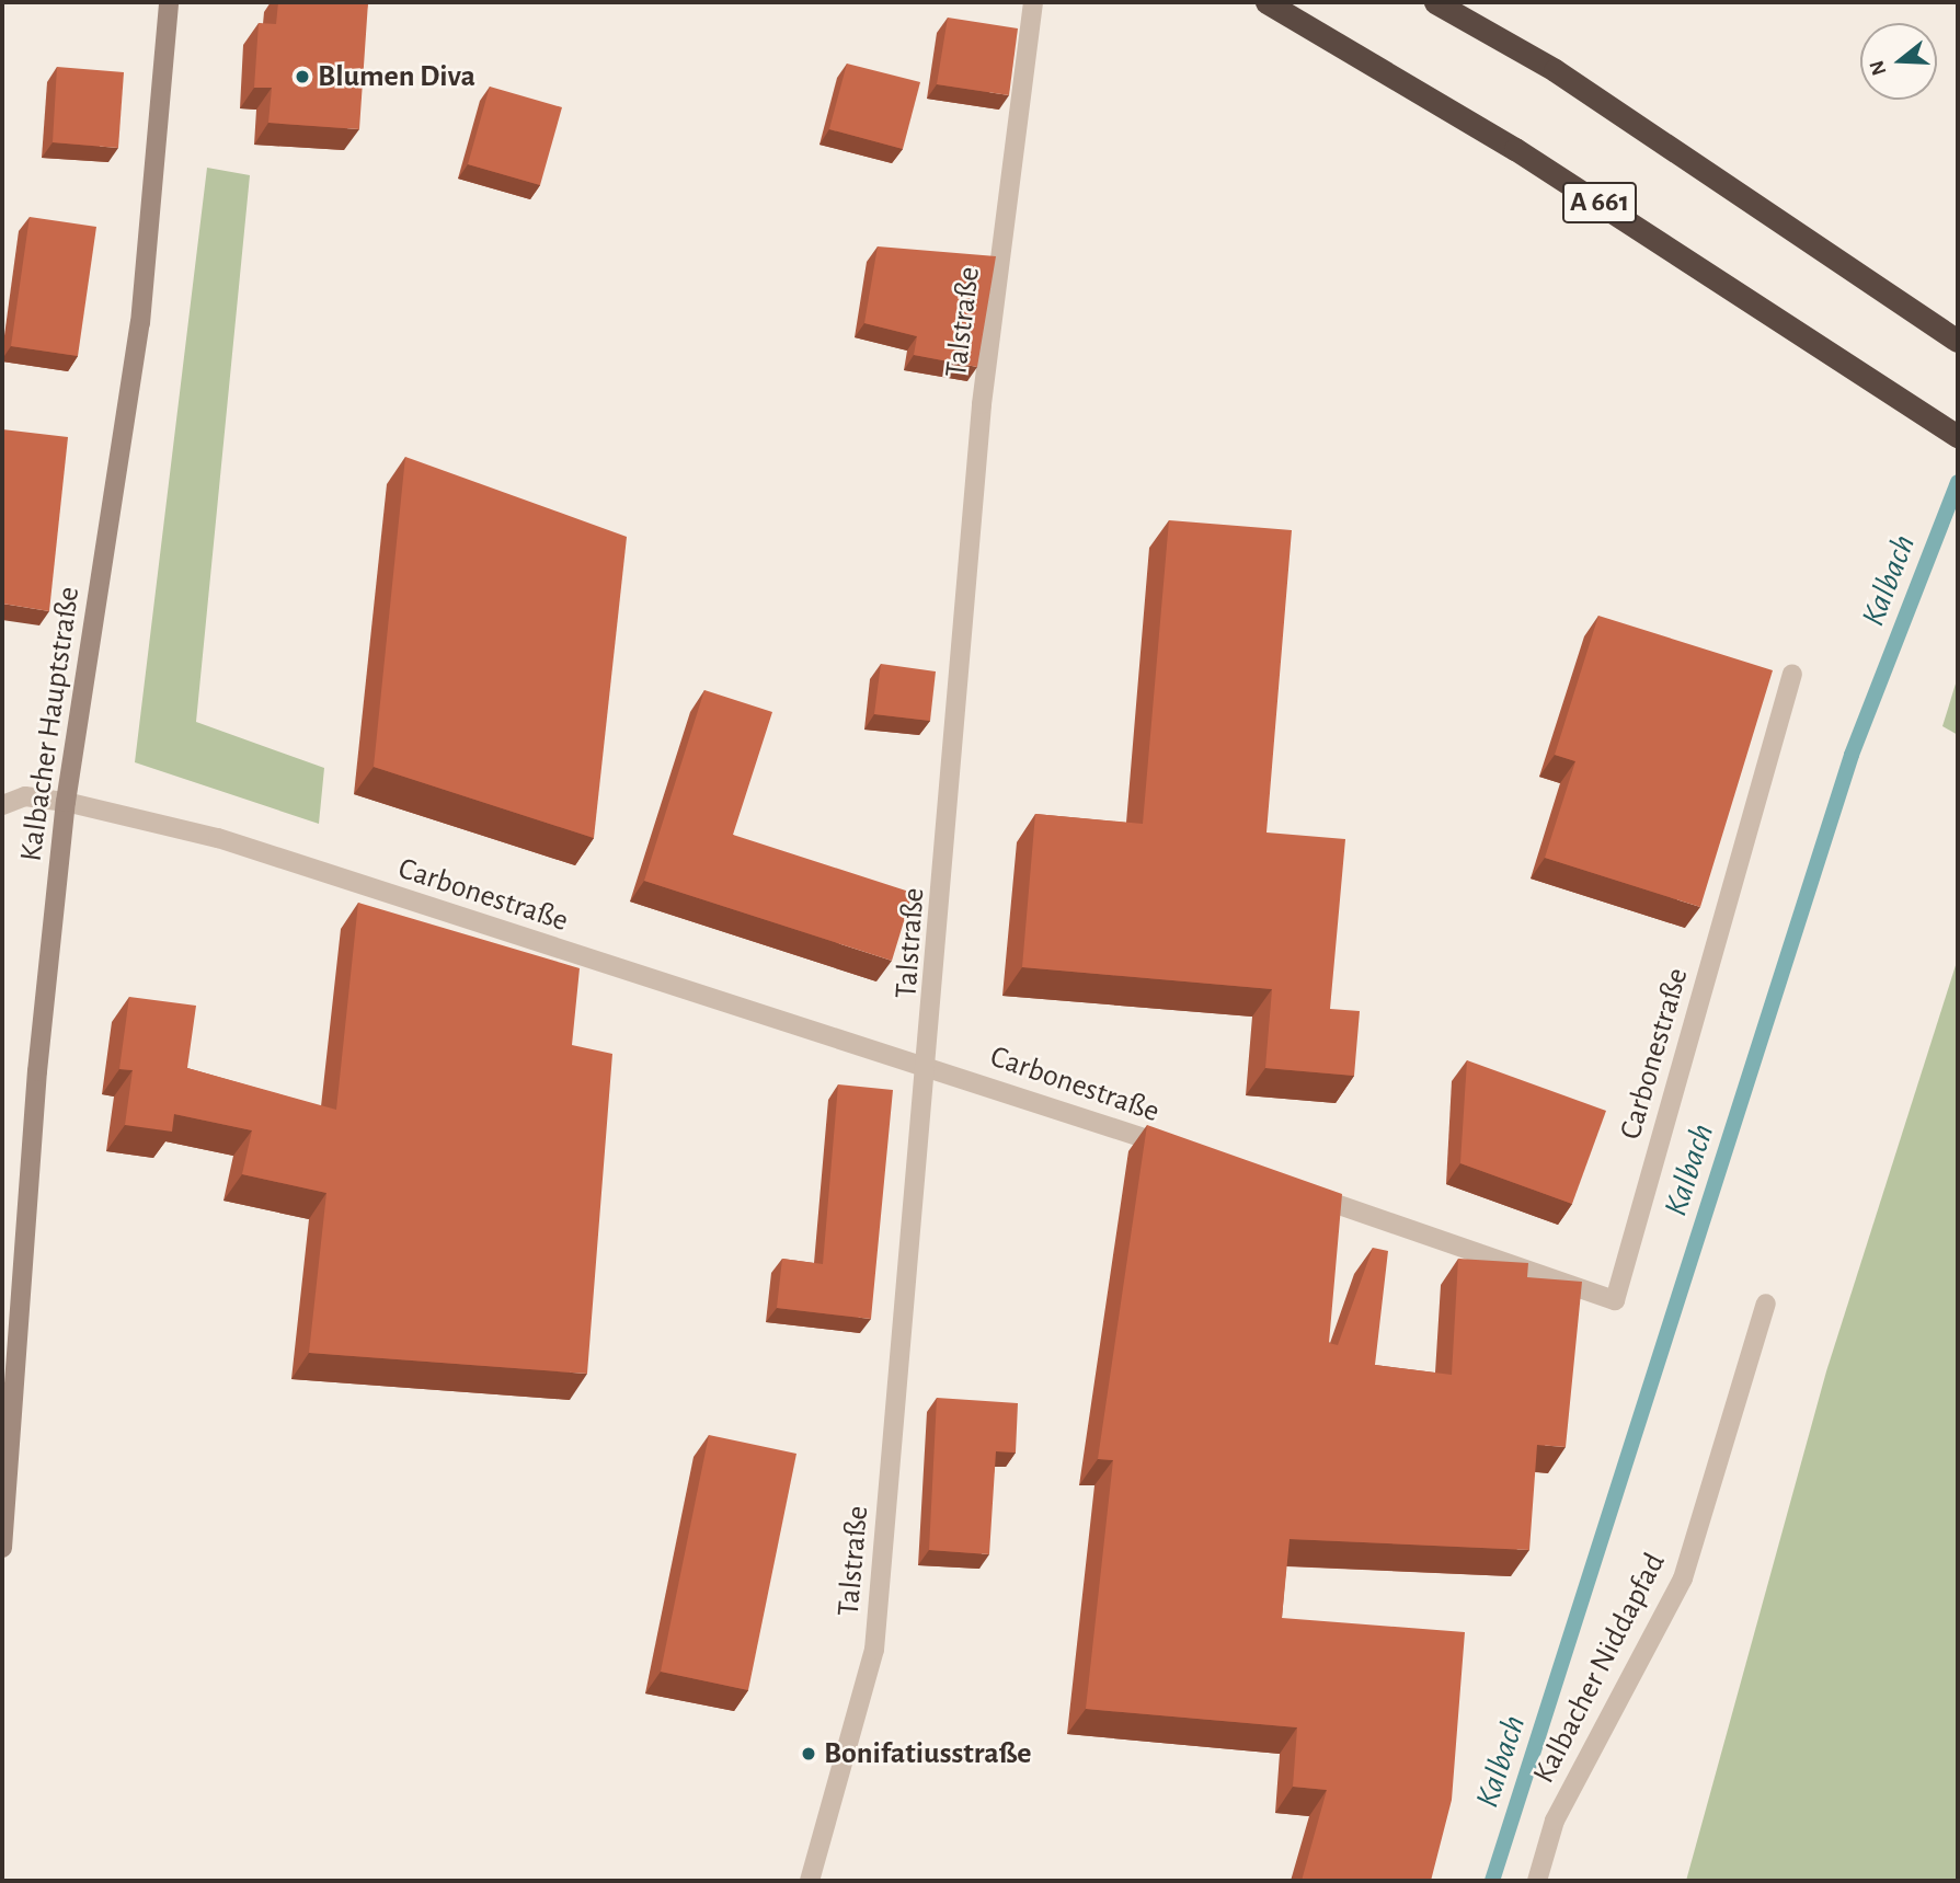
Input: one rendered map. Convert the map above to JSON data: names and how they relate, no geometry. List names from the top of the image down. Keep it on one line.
{"streets":{"highway":["A 661"],"street":["Talstraße","Kalbacher Hauptstraße","Carbonestraße","Kalbacher Niddapfad"]},"crossings":[["Talstraße","Carbonestraße"],["Kalbacher Hauptstraße","Carbonestraße"]],"water":["Kalbach"],"places":["Blumen Diva","Bonifatiusstraße"],"north":"left"}
